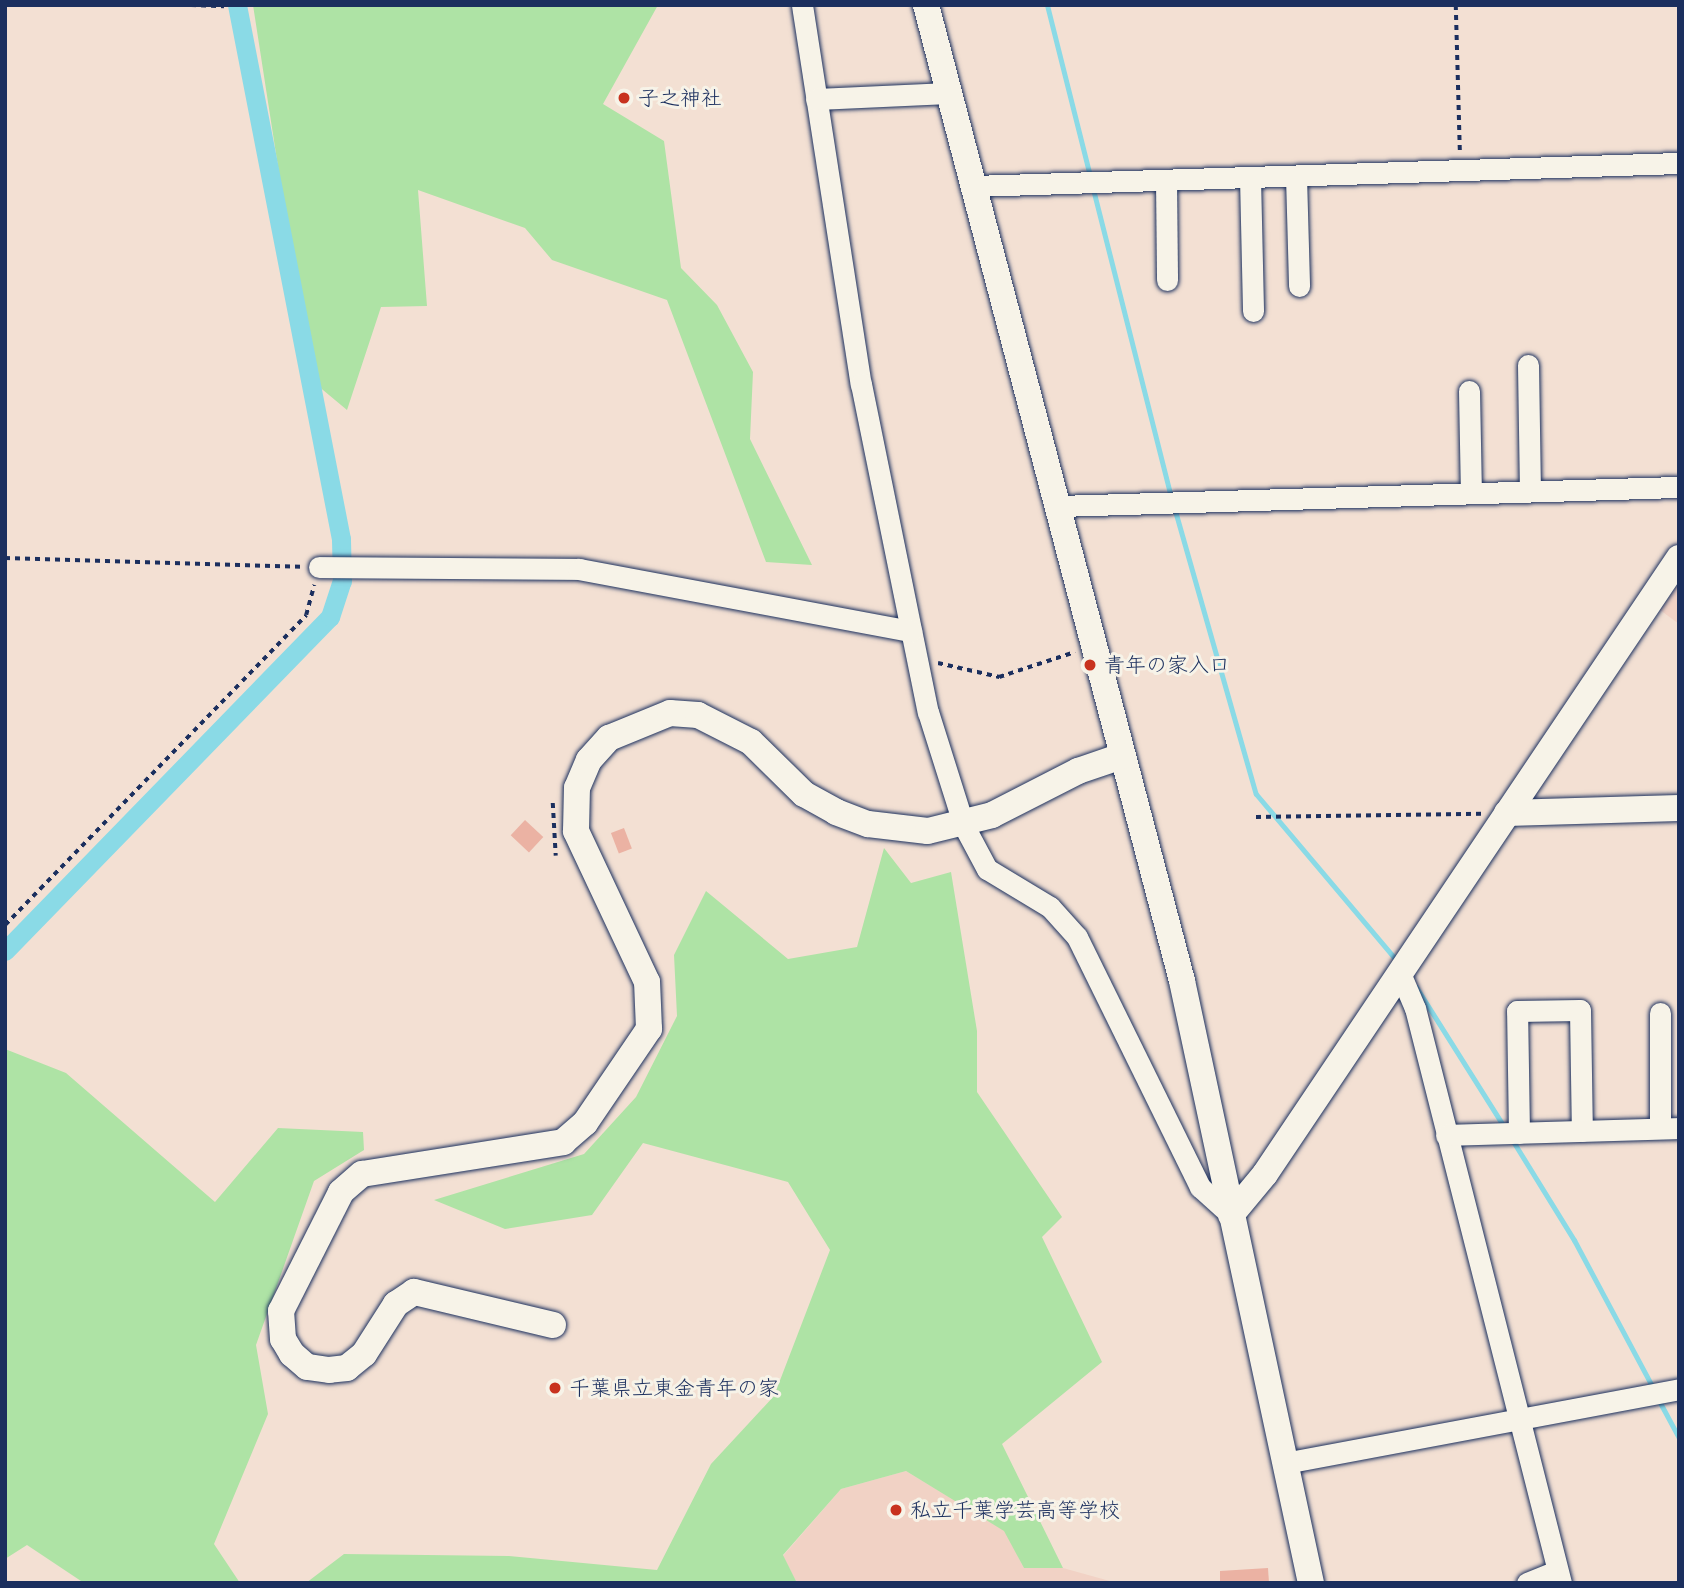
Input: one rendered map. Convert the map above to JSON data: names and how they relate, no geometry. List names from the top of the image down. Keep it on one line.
{"places":["子之神社","青年の家入口","千葉県立東金青年の家","私立千葉学芸高等学校"]}
